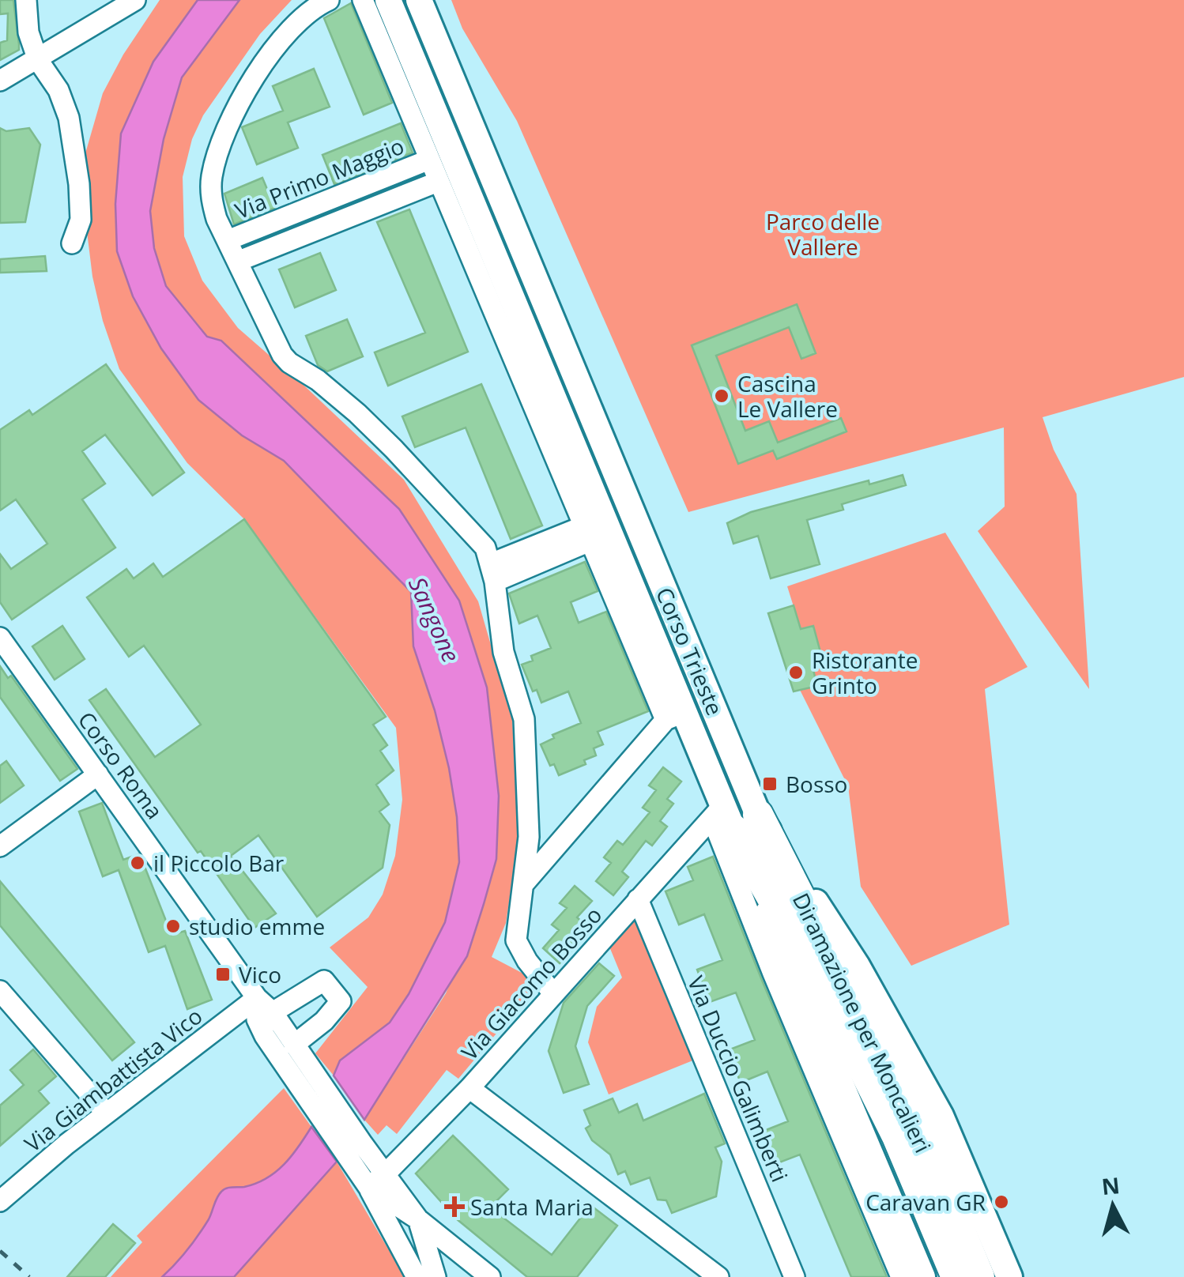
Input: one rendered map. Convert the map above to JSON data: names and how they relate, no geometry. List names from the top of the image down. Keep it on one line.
{"streets":{"highway":["Diramazione per Moncalieri"],"main road":["Corso Trieste"],"street":["Via Primo Maggio","Corso Roma","Via Giacomo Bosso","Via Duccio Galimberti","Via Giambattista Vico"]},"crossings":[["Via Primo Maggio","Corso Trieste"],["Corso Trieste","Via Giacomo Bosso"],["Corso Trieste","Diramazione per Moncalieri"],["Corso Roma","Via Giacomo Bosso"],["Corso Roma","Via Giambattista Vico"],["Via Giacomo Bosso","Diramazione per Moncalieri"],["Via Giacomo Bosso","Via Duccio Galimberti"]],"water":["Sangone"],"parks":["Parco delle Vallere"],"places":{"other":["Cascina Le Vallere","Ristorante Grinto","il Piccolo Bar","studio emme","Caravan GR"],"transit":["Bosso","Vico"],"health":["Santa Maria"]},"north":"top"}
